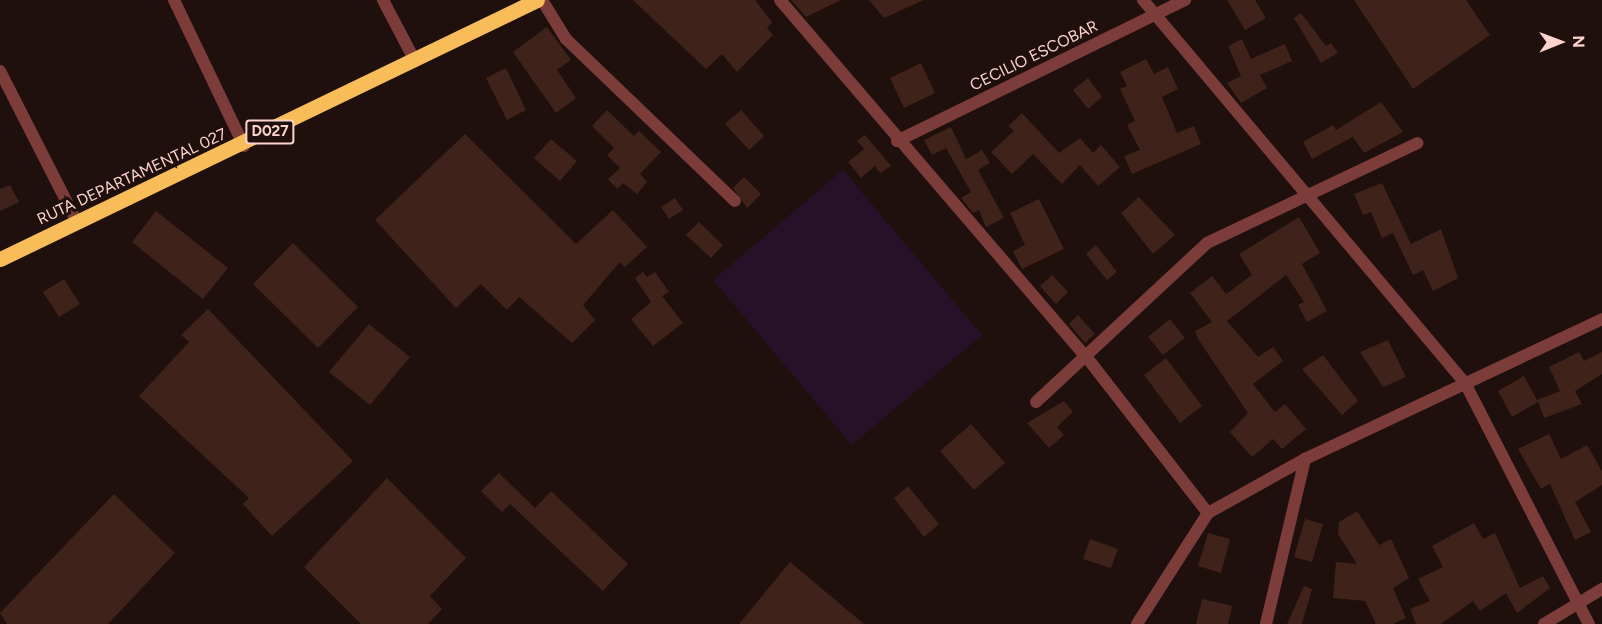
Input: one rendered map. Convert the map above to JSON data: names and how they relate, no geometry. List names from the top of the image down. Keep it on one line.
{"streets":{"main road":["D027","RUTA DEPARTAMENTAL 027"],"street":["CECILIO ESCOBAR"]},"north":"right"}
